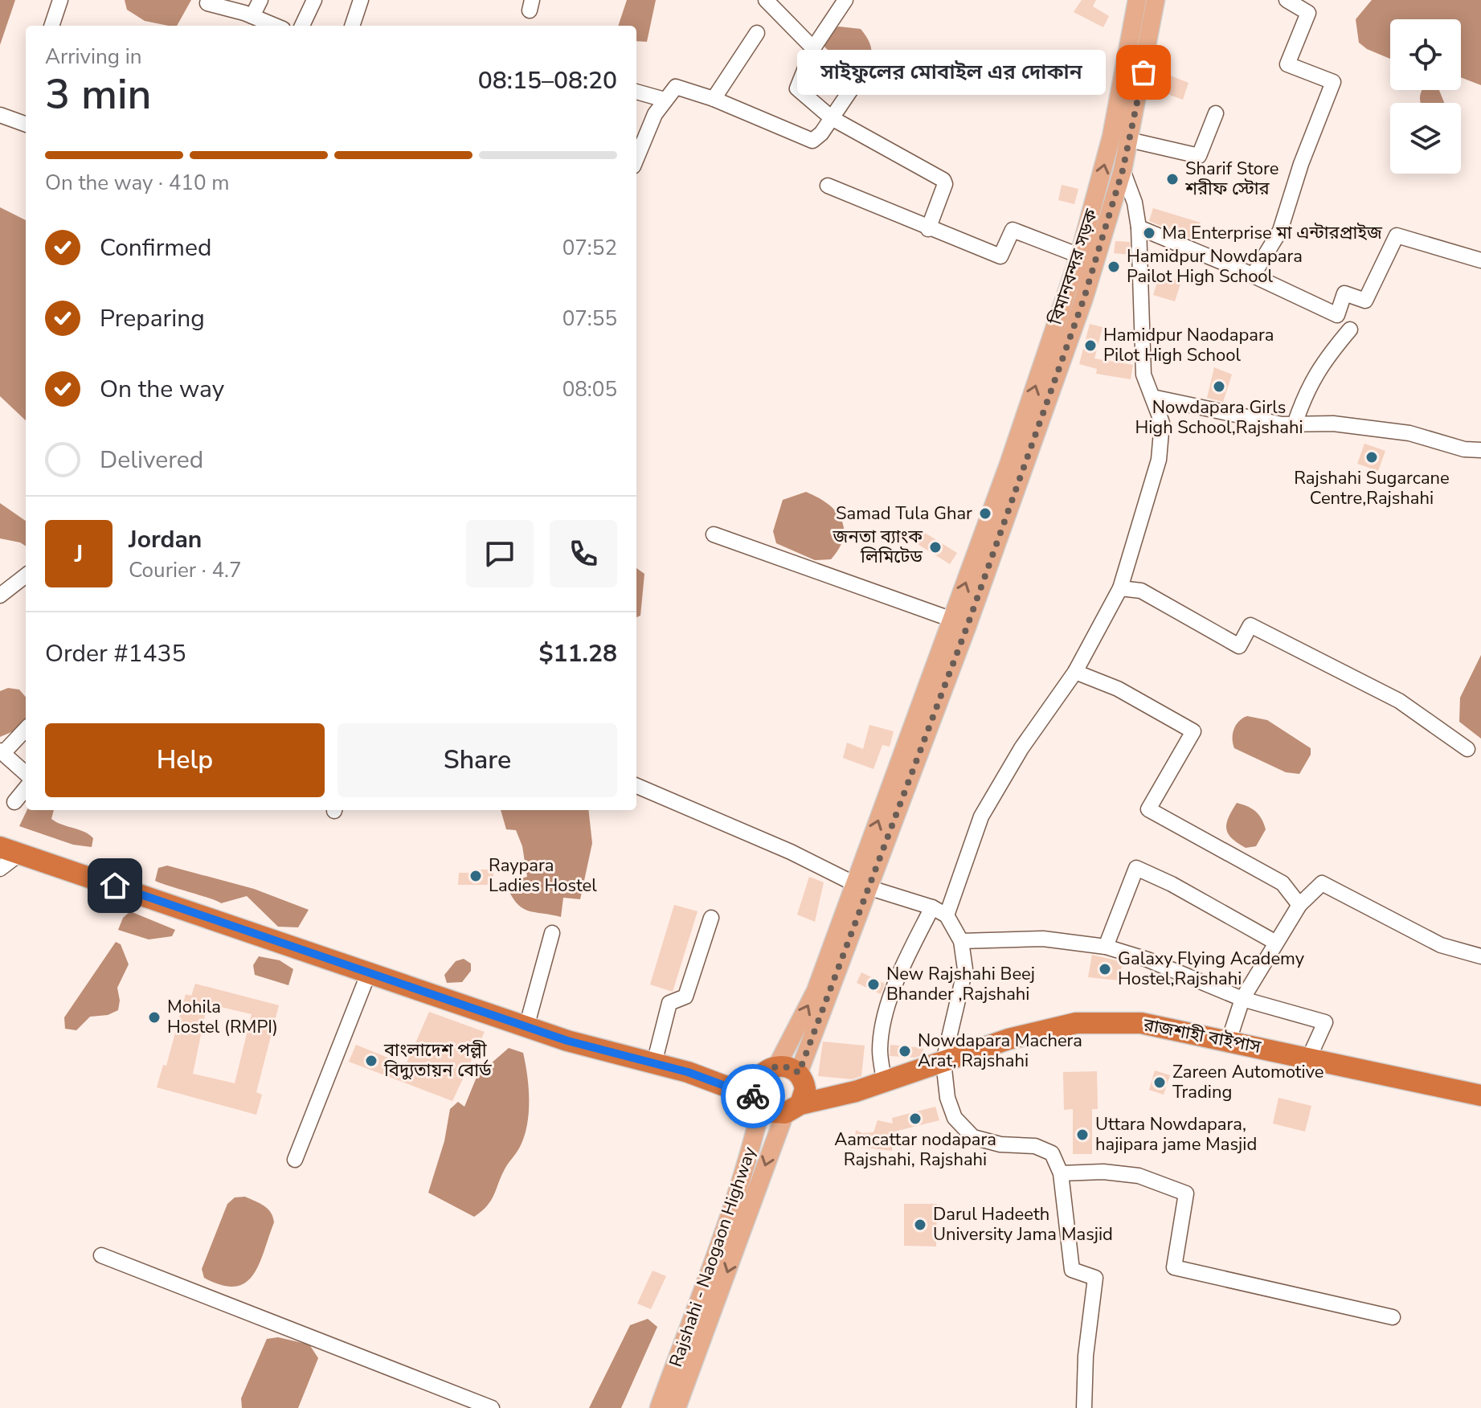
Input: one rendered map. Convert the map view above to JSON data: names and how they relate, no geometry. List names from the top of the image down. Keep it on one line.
{"streets":{"highway":["রাজশাহী বাইপাস"],"main road":["বিমানবন্দর সড়ক","Rajshahi - Naogaon Highway"]},"crossings":[["বিমানবন্দর সড়ক","Rajshahi - Naogaon Highway"]],"places":["সাইফুলের মোবাইল এর দোকান","Sharif Store শরীফ স্টোর","Ma Enterprise মা এন্টারপ্রাইজ","Hamidpur Nowdapara Pailot High School","Hamidpur Naodapara Pilot High School","Nowdapara Girls High School,Rajshahi","Rajshahi Sugarcane Centre,Rajshahi","Samad Tula Ghar","জনতা ব্যাংক লিমিটেড","Raypara Ladies Hostel","Galaxy Flying Academy Hostel,Rajshahi","New Rajshahi Beej Bhander ,Rajshahi","Mohila Hostel (RMPI)","Nowdapara Machera Arat, Rajshahi","বাংলাদেশ পল্লী বিদ্যুতায়ন বোর্ড","Zareen Automotive Trading","Aamcattar nodapara Rajshahi, Rajshahi","Uttara Nowdapara, hajipara jame Masjid","Darul Hadeeth University Jama Masjid"],"page":{"heading":["3 min","Arriving in","08:15–08:20"],"panel":["Jordan","Courier · 4.7","Order #1435","$11.28"],"bubble":"সাইফুলের মোবাইল এর দোকান","bar":"On the way · 410 m","list":[["Confirmed","07:52"],["Preparing","07:55"],["On the way","08:05"],"Delivered"],"round":"J","buttons":["Help","Share"]}}
